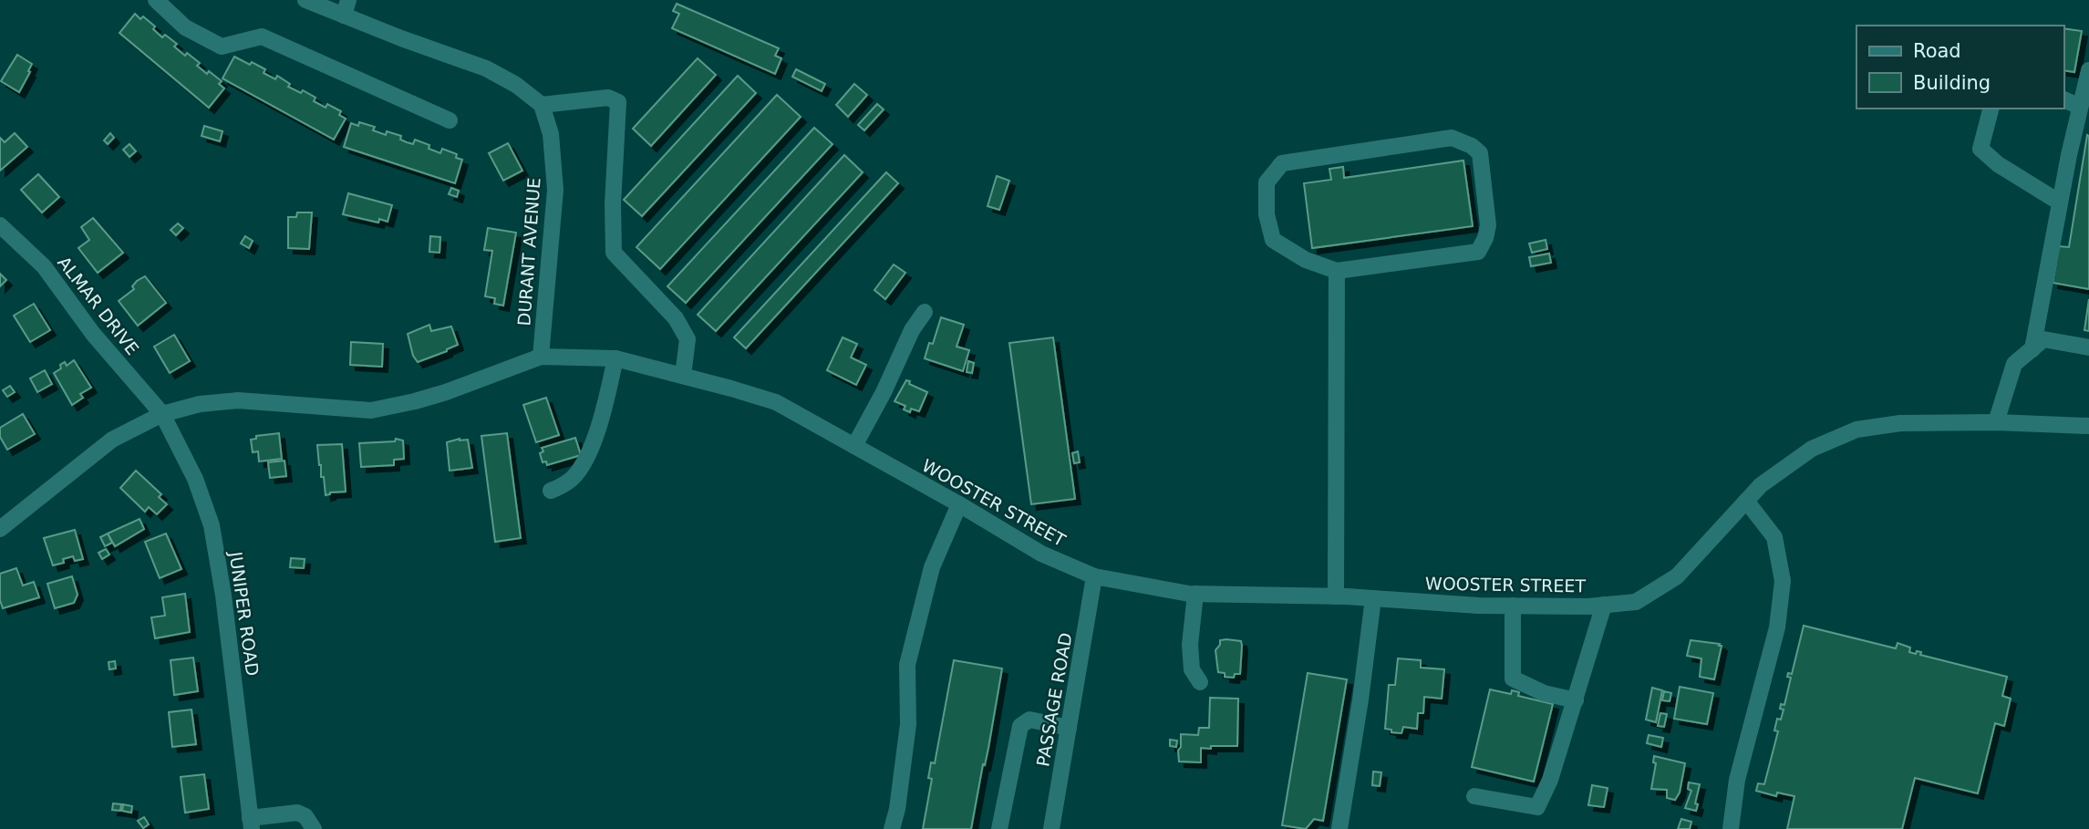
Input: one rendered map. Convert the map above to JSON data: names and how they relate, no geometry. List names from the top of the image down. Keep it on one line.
{"streets":{"street":["DURANT AVENUE","ALMAR DRIVE","WOOSTER STREET","JUNIPER ROAD","PASSAGE ROAD"]},"crossings":[["DURANT AVENUE","WOOSTER STREET"],["ALMAR DRIVE","WOOSTER STREET"],["ALMAR DRIVE","JUNIPER ROAD"],["WOOSTER STREET","JUNIPER ROAD"],["WOOSTER STREET","PASSAGE ROAD"]],"legend":["Road","Building"]}
